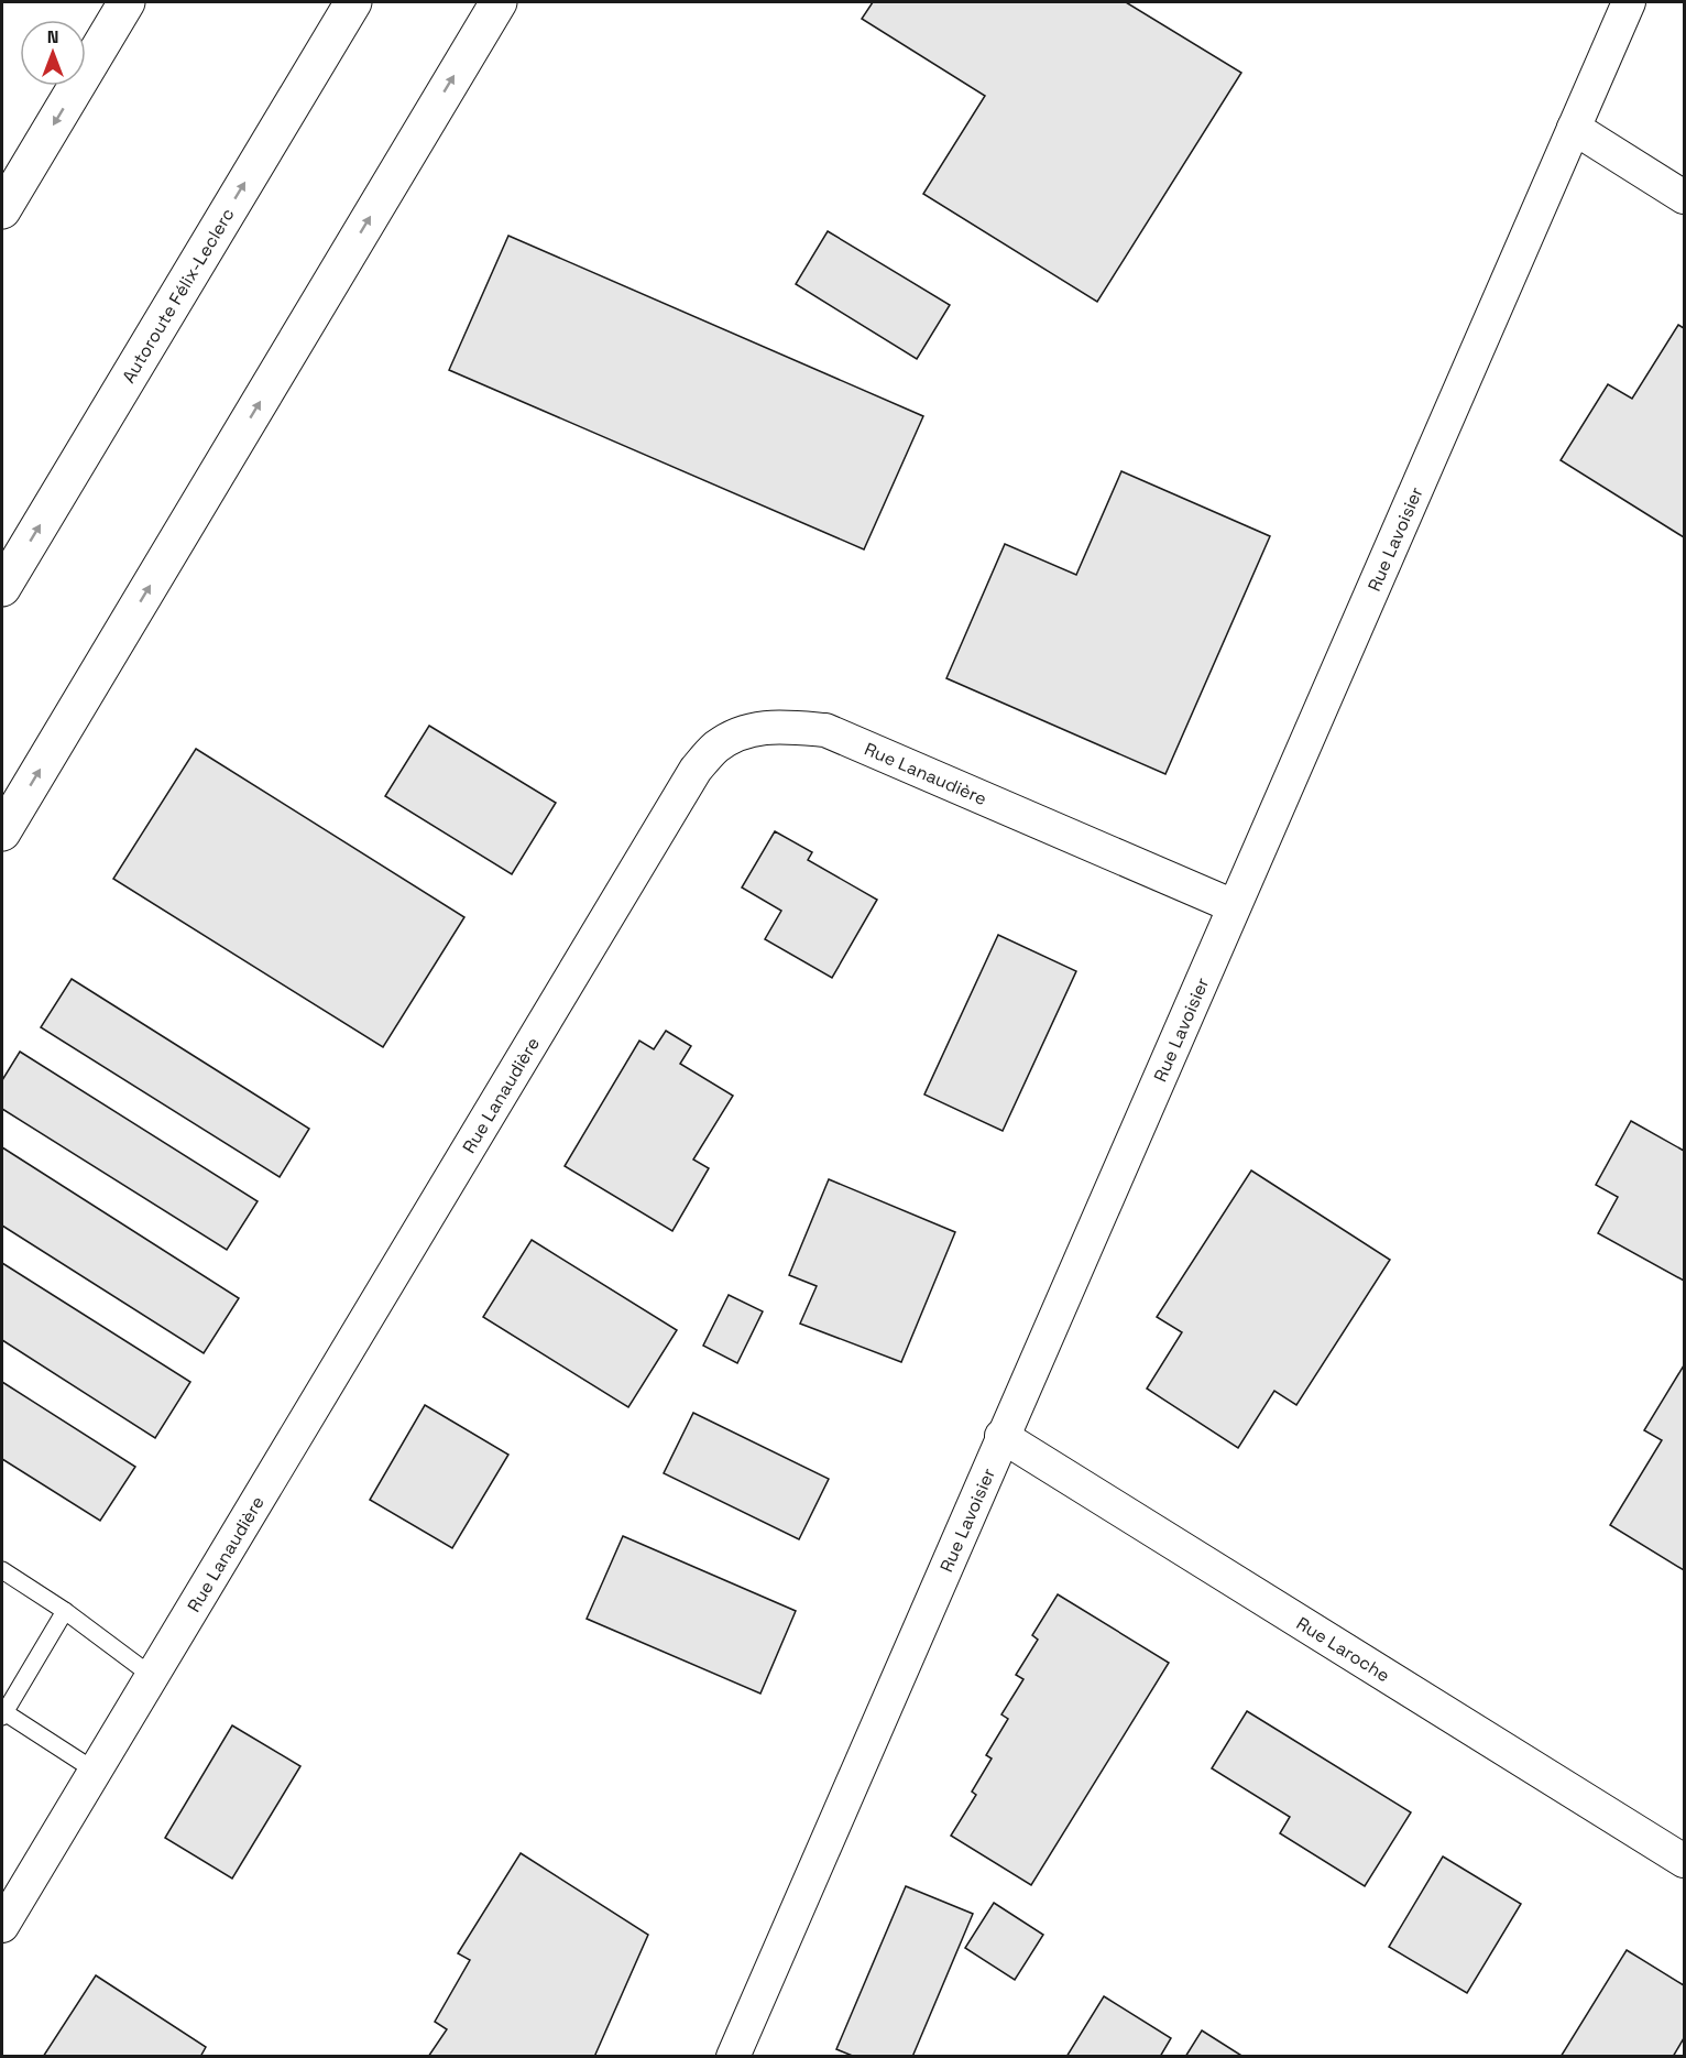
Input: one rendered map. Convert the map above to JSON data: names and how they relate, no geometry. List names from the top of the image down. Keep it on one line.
{"streets":{"highway":["Autoroute Félix-Leclerc"],"street":["Rue Lavoisier","Rue Lanaudière","Rue Laroche"]},"crossings":[["Rue Lavoisier","Rue Lanaudière"],["Rue Lavoisier","Rue Laroche"]],"north":"top"}
